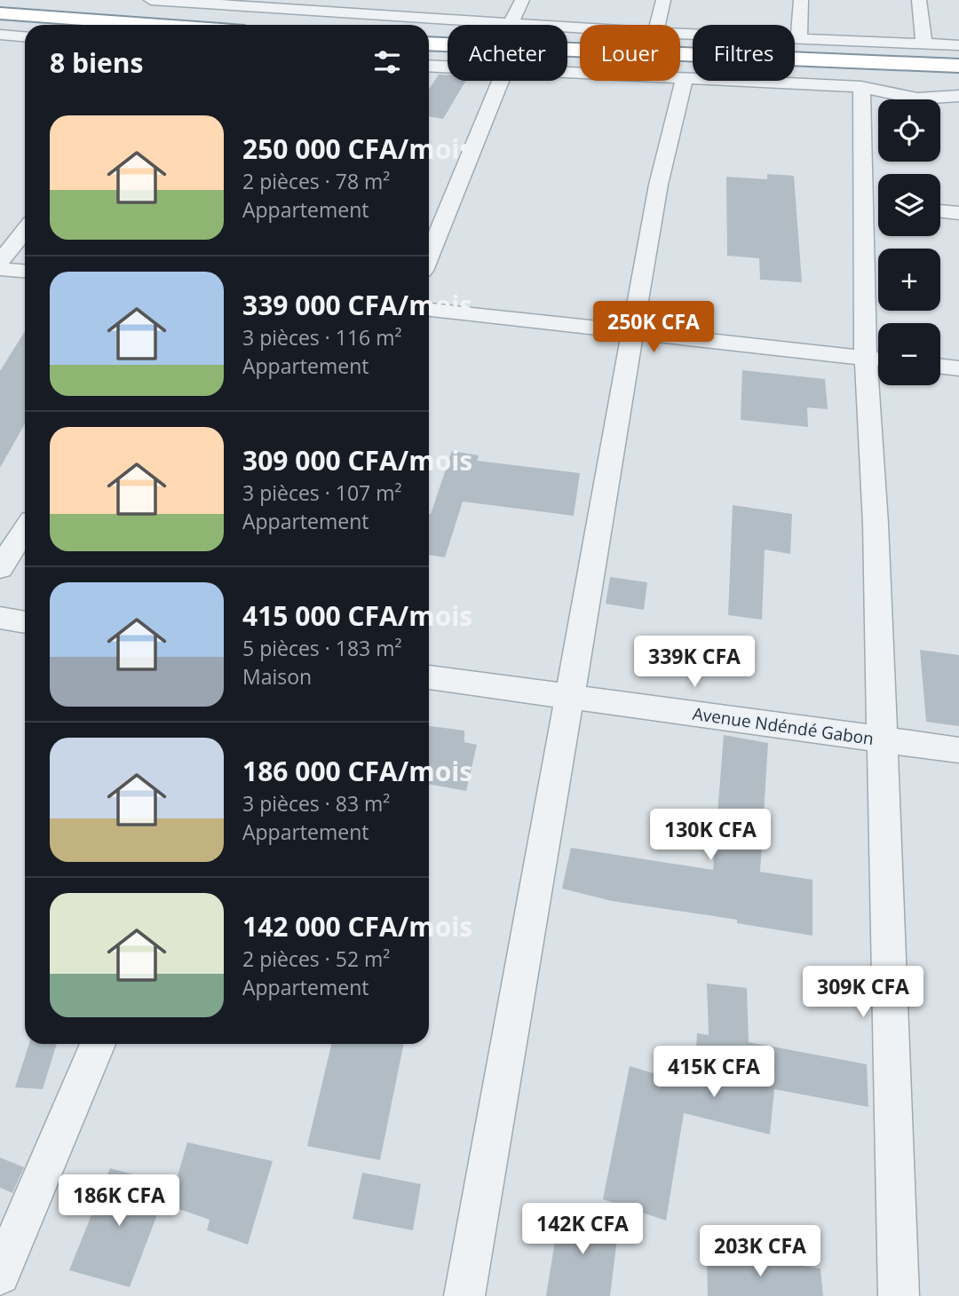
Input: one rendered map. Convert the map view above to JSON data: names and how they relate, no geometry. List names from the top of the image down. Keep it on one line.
{"streets":{"street":["Avenue Ndéndé Gabon"]},"page":{"chip":["Acheter","Louer","Filtres"],"heading":"8 biens","map_buttons":["+","−"],"list":[{"name":"250 000 CFA/mois","note":"2 pièces · 78 m² · Appartement"},{"name":"339 000 CFA/mois","note":"3 pièces · 116 m² · Appartement"},{"name":"309 000 CFA/mois","note":"3 pièces · 107 m² · Appartement"},{"name":"415 000 CFA/mois","note":"5 pièces · 183 m² · Maison"},{"name":"186 000 CFA/mois","note":"3 pièces · 83 m² · Appartement"},{"name":"142 000 CFA/mois","note":"2 pièces · 52 m² · Appartement"}],"price":["250K CFA","339K CFA","130K CFA","309K CFA","415K CFA","186K CFA","142K CFA","203K CFA"]}}
